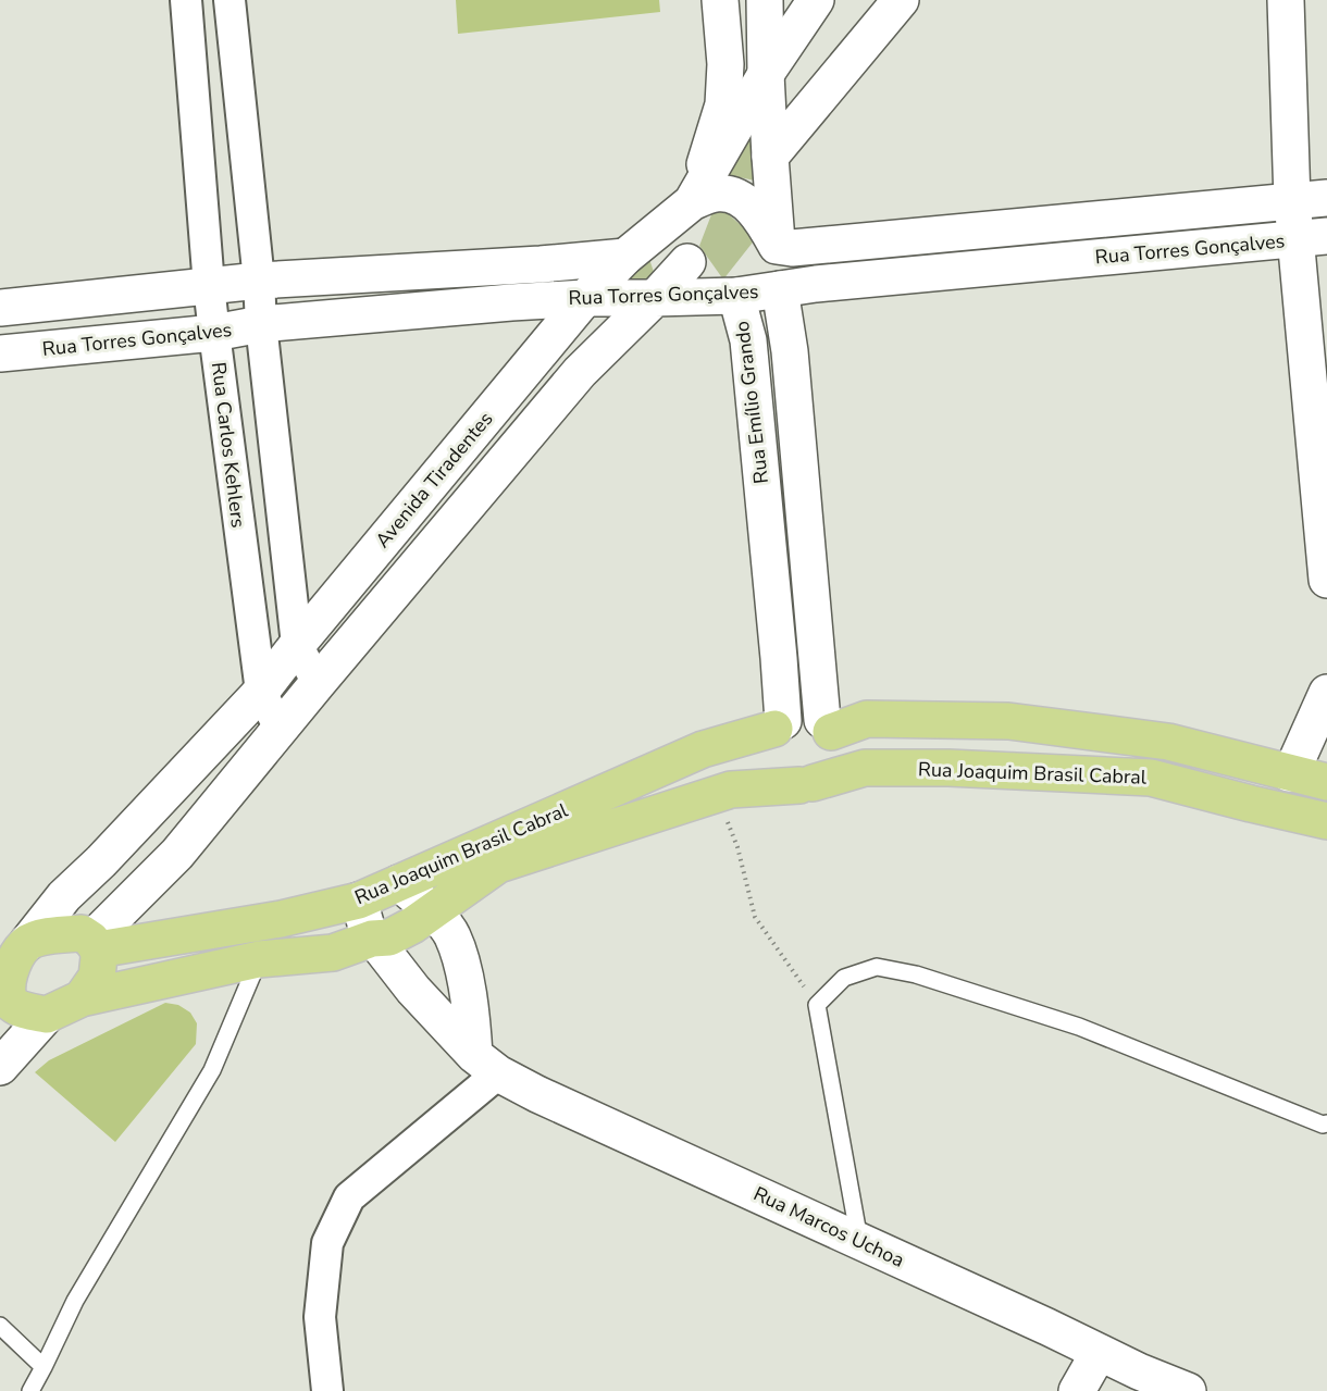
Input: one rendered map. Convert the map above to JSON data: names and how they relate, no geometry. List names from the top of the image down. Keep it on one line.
{"streets":{"main road":["Rua Torres Gonçalves","Rua Emílio Grando","Avenida Tiradentes","Rua Joaquim Brasil Cabral","Rua Marcos Uchoa"],"street":["Rua Carlos Kehlers"]},"crossings":[["Rua Torres Gonçalves","Rua Emílio Grando"],["Rua Torres Gonçalves","Rua Carlos Kehlers"],["Rua Torres Gonçalves","Avenida Tiradentes"],["Rua Emílio Grando","Avenida Tiradentes"],["Rua Emílio Grando","Rua Joaquim Brasil Cabral"],["Rua Carlos Kehlers","Avenida Tiradentes"],["Avenida Tiradentes","Rua Joaquim Brasil Cabral"],["Rua Joaquim Brasil Cabral","Rua Marcos Uchoa"]]}
